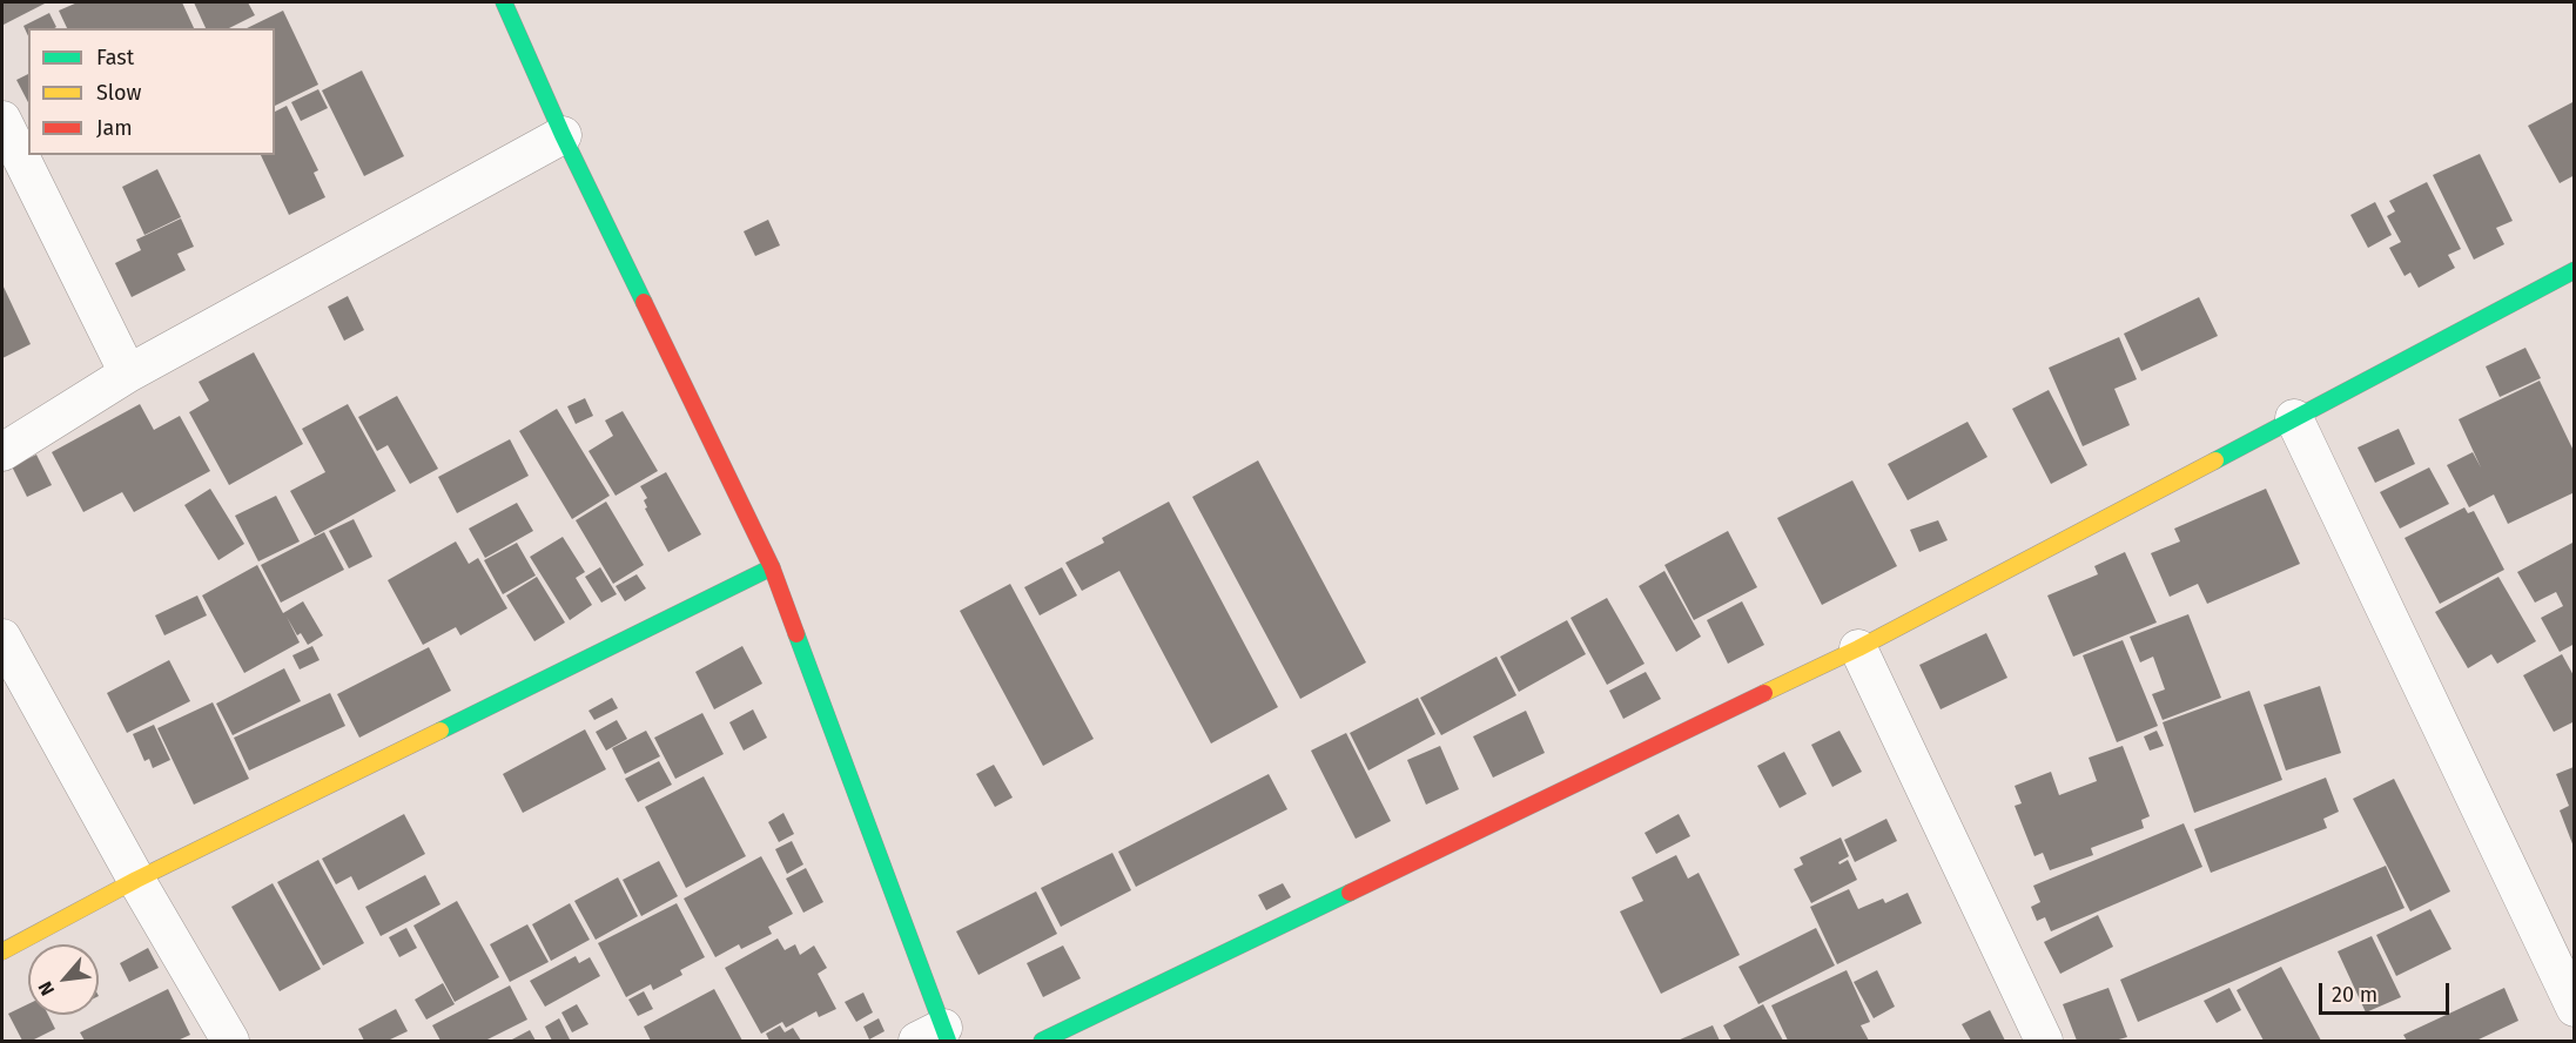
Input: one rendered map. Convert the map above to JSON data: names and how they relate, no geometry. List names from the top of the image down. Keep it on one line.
{"legend":["Fast","Slow","Jam"],"scale_bar":"20 m","north":"bottom left"}
